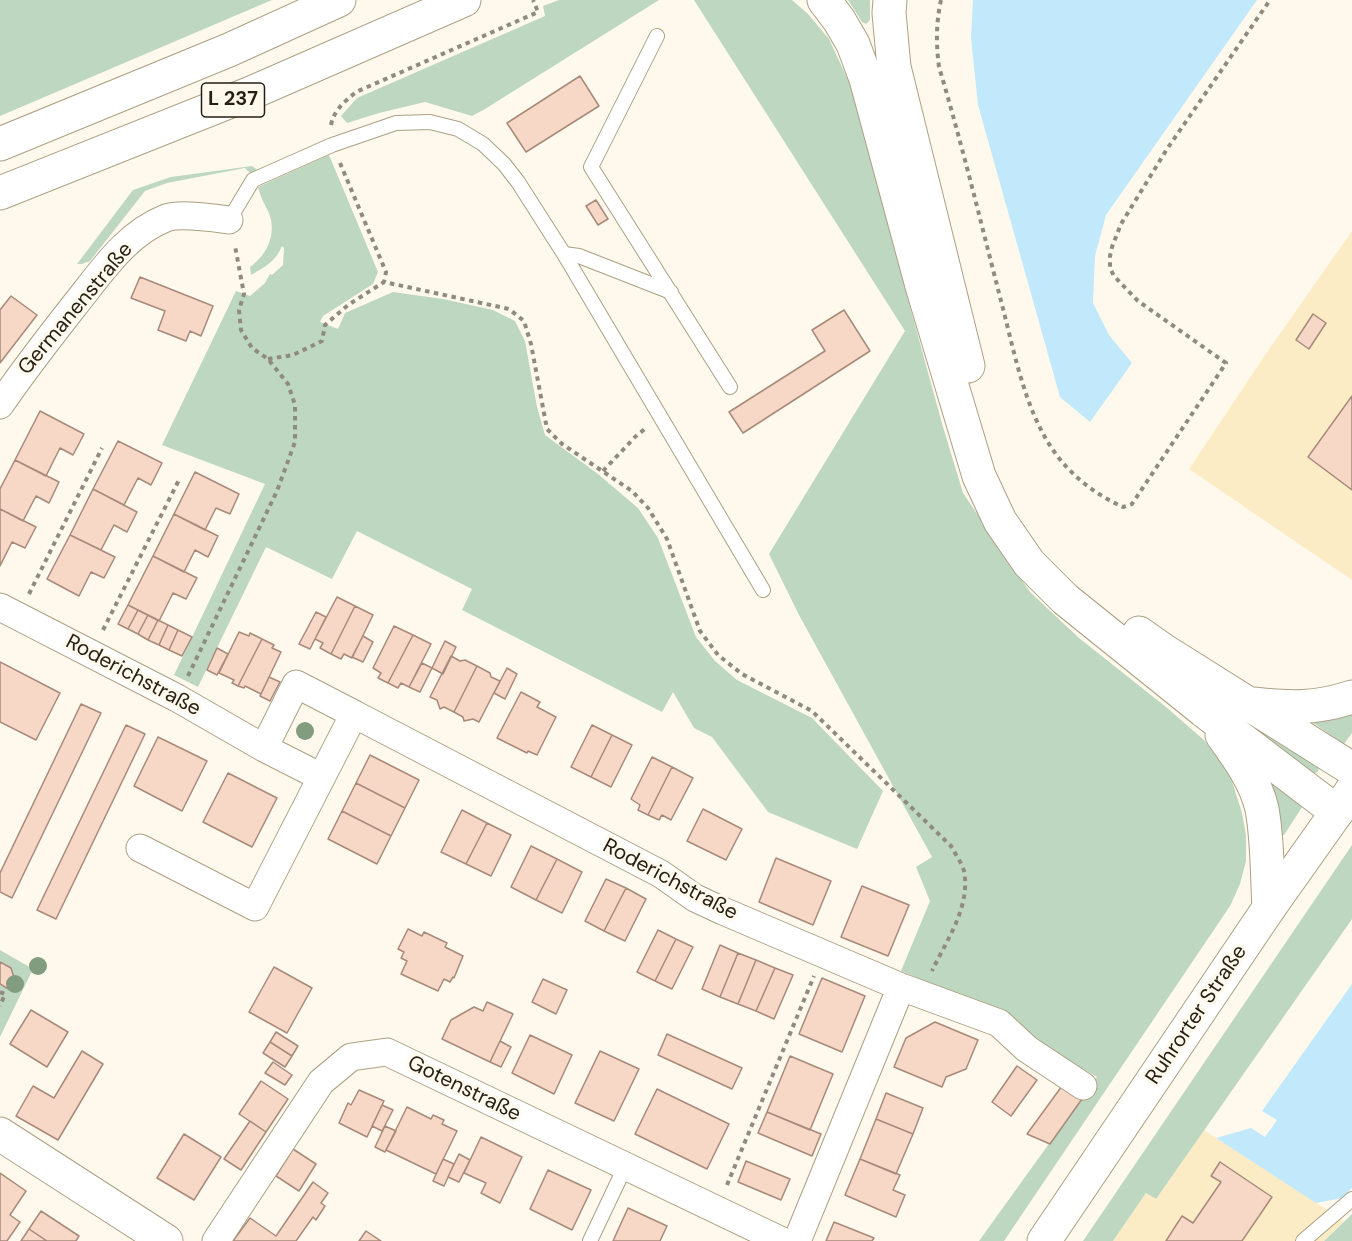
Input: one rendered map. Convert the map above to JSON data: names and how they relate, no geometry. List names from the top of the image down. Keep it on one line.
{"streets":{"main road":["L 237","Ruhrorter Straße"],"street":["Germanenstraße","Roderichstraße","Gotenstraße"]}}
